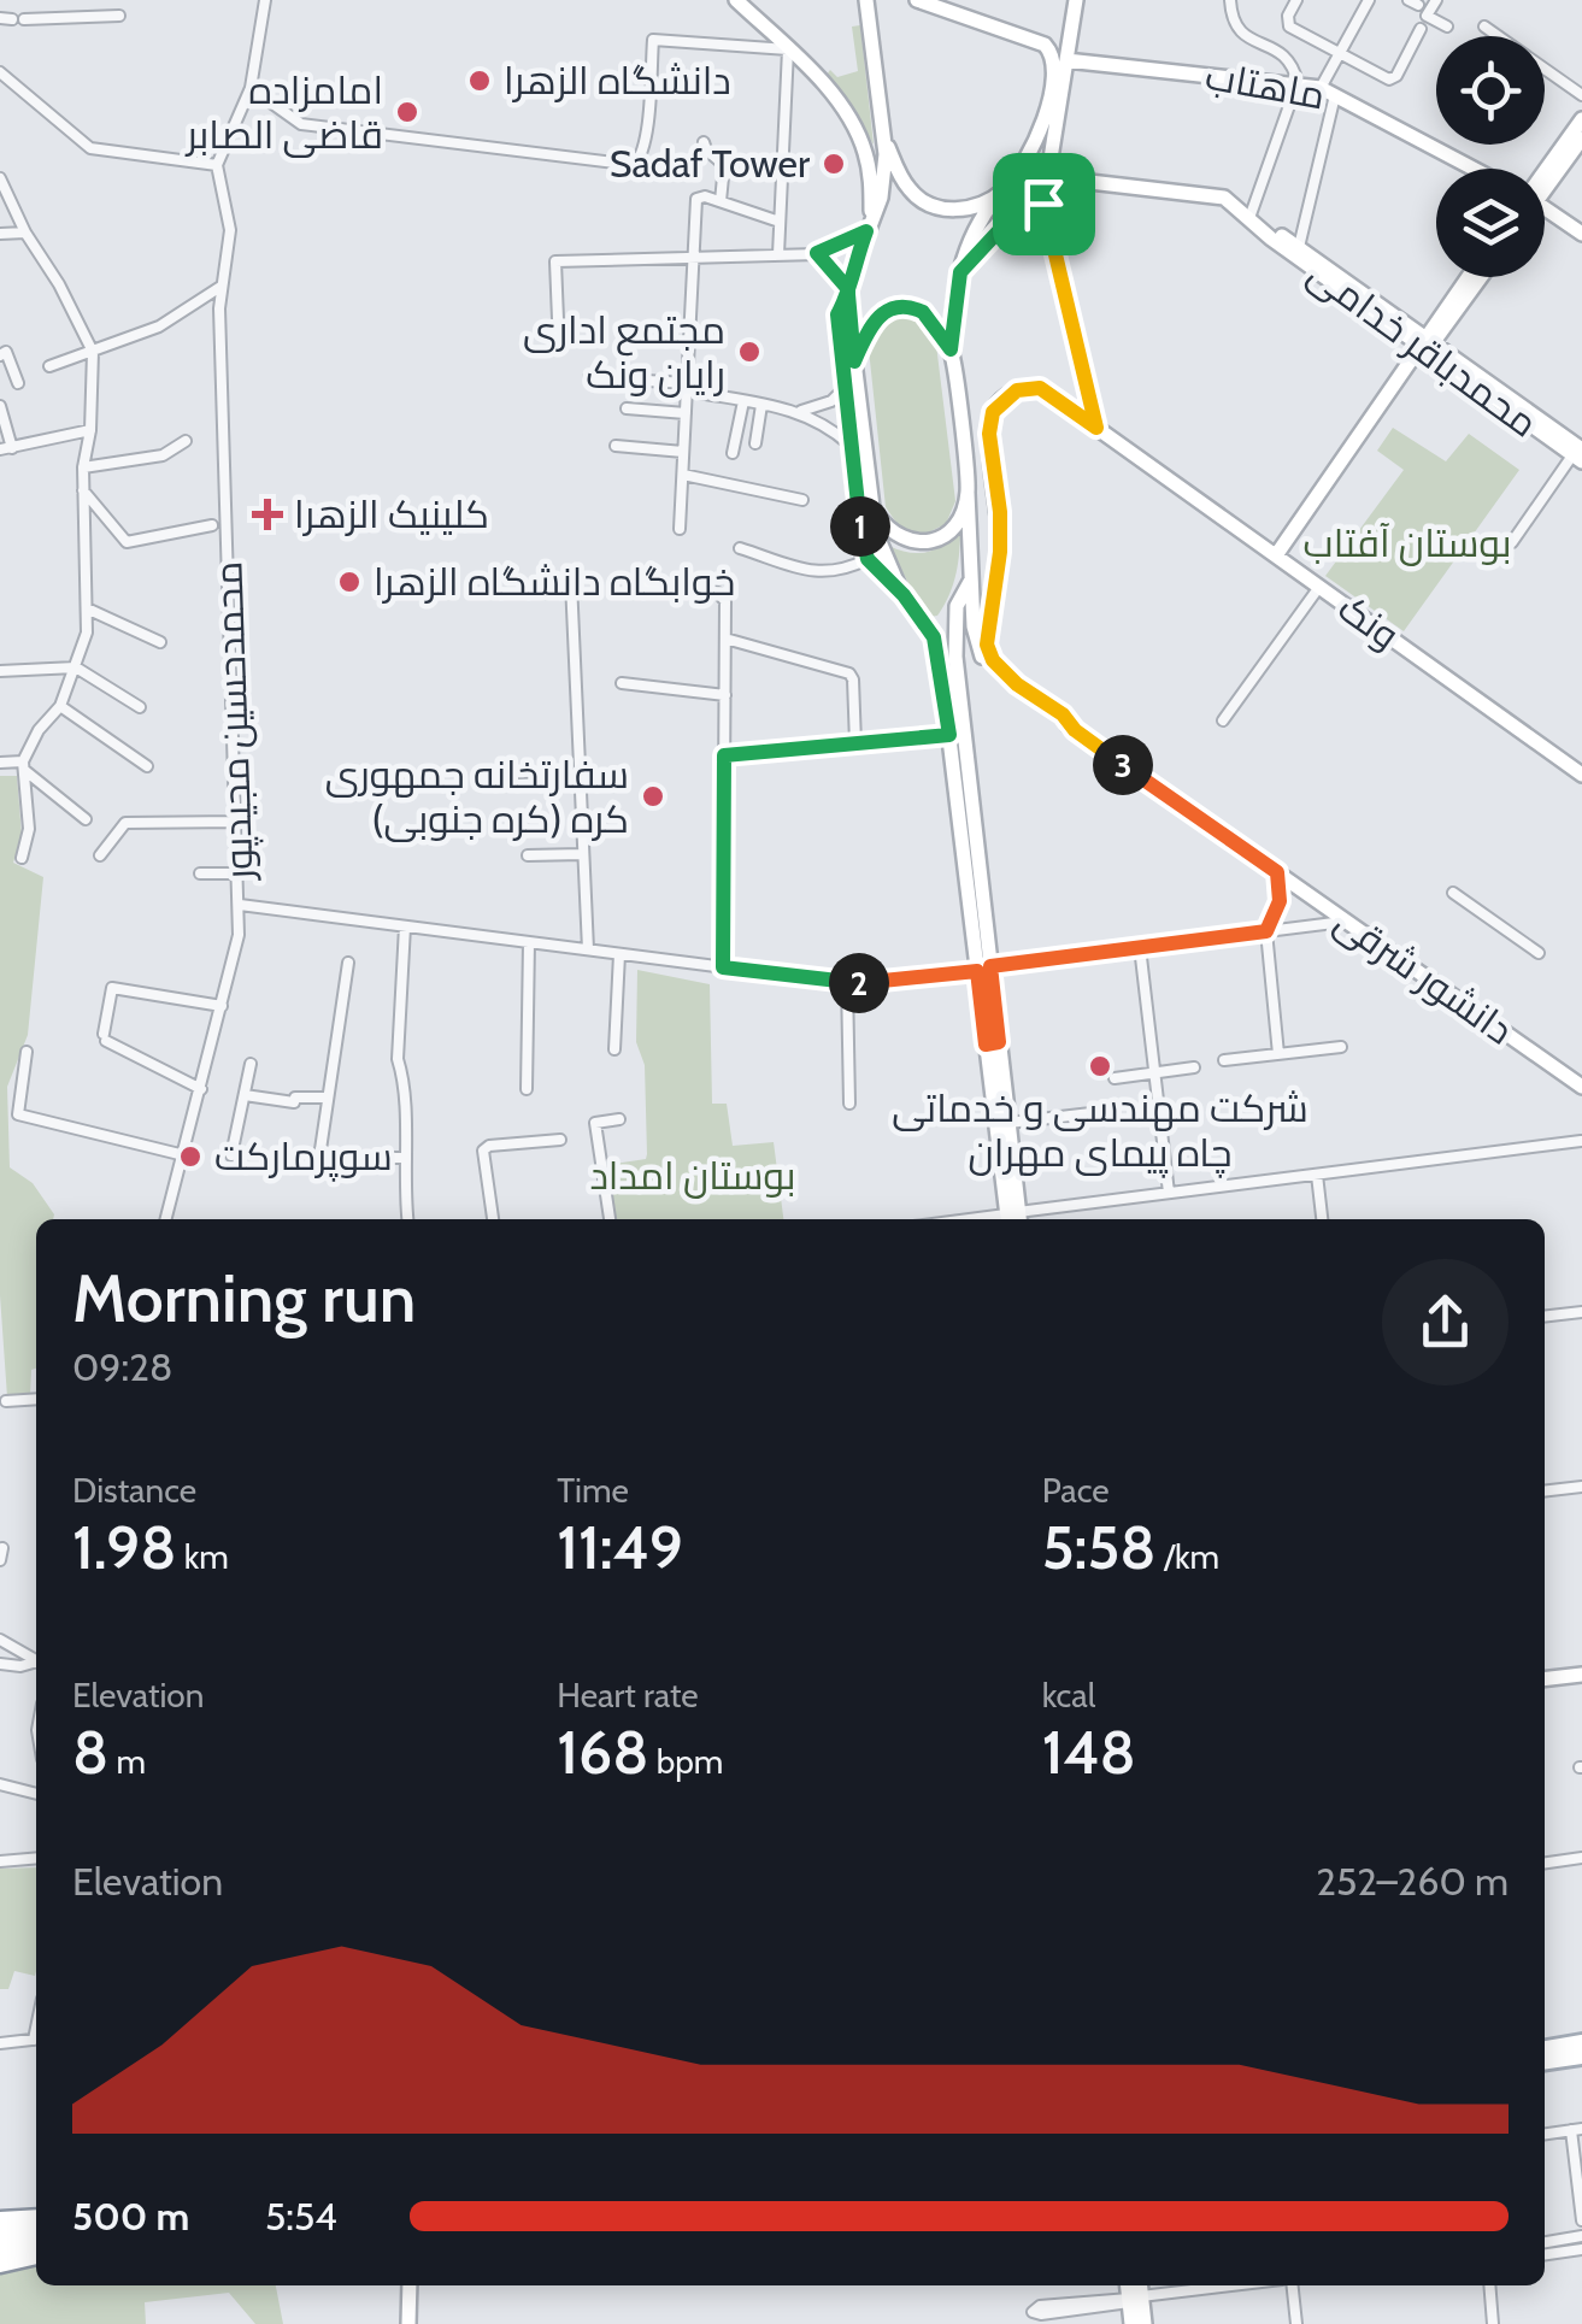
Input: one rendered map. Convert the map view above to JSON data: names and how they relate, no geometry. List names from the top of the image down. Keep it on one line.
{"streets":{"main road":["ماهتاب","محمدباقر خدامی","ونک","دانشور شرقی"],"street":["محمدحسین مجیدپور"]},"crossings":[["ونک","دانشور شرقی"]],"parks":["بوستان آفتاب","بوستان امداد"],"places":{"other":["دانشگاه الزهرا","امامزاده قاضی الصابر","Sadaf Tower","مجتمع اداری رایان ونک","خوابگاه دانشگاه الزهرا","سفارتخانه جمهوری کره (کره جنوبی)","شرکت مهندسی و خدماتی چاه پیمای مهران","سوپرمارکت"],"health":["کلینیک الزهرا"]},"page":{"pins":["1","3","2"],"heading":["Morning run","09:28"],"stats":[["Distance","1.98 km"],["Time","11:49"],["Pace","5:58 /km"],["Elevation","8 m"],["Heart rate","168 bpm"],["kcal","148"]],"chart":["Elevation","252–260 m"],"list":[{"name":"500 m","note":"5:54"}]}}
